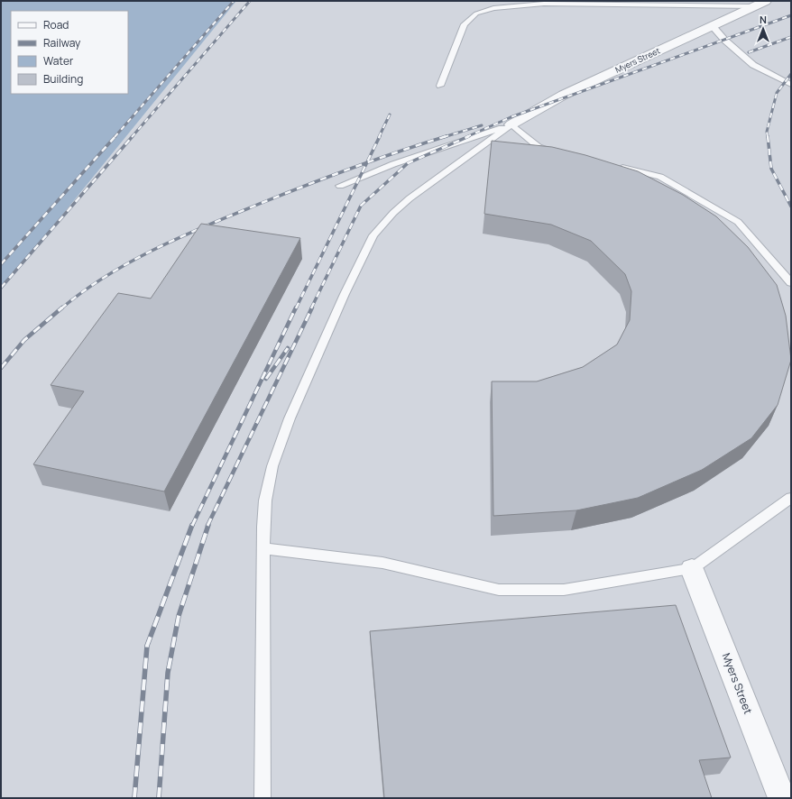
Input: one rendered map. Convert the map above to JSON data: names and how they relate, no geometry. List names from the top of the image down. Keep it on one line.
{"streets":{"street":["Myers Street"]},"legend":["Road","Railway","Water","Building"],"north":"top"}
